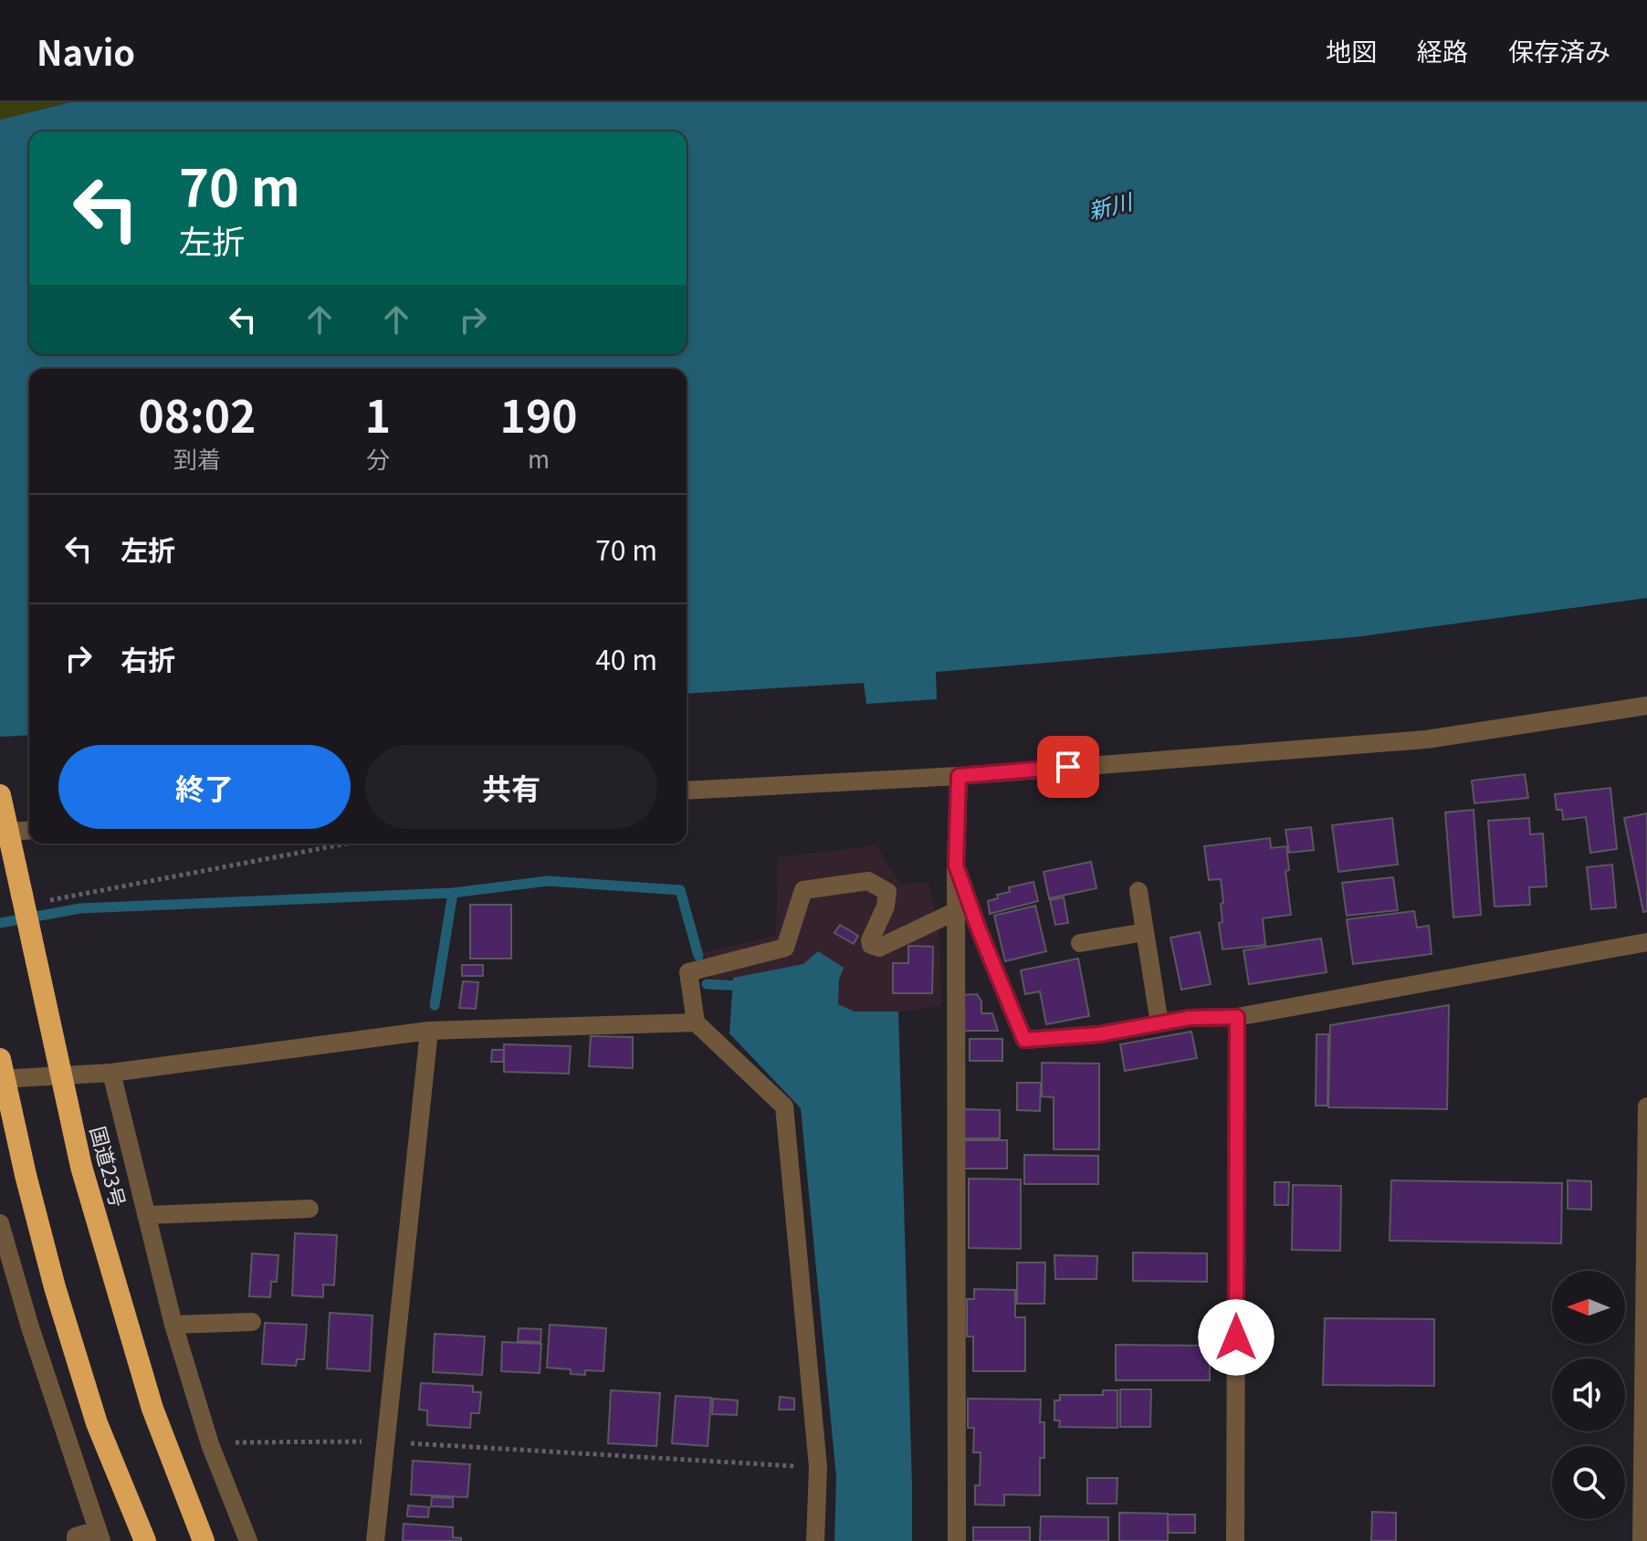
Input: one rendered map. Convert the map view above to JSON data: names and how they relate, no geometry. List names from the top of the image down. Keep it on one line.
{"streets":{"highway":["国道23号"]},"water":["新川"],"north":"left","page":{"header":"Navio","nav":["地図","経路","保存済み"],"turn":["70 m","左折"],"eta":["08:02","到着","1","分","190","m"],"list":[{"name":"左折","value":"70 m"},{"name":"右折","value":"40 m"}],"buttons":["終了","共有"]}}
